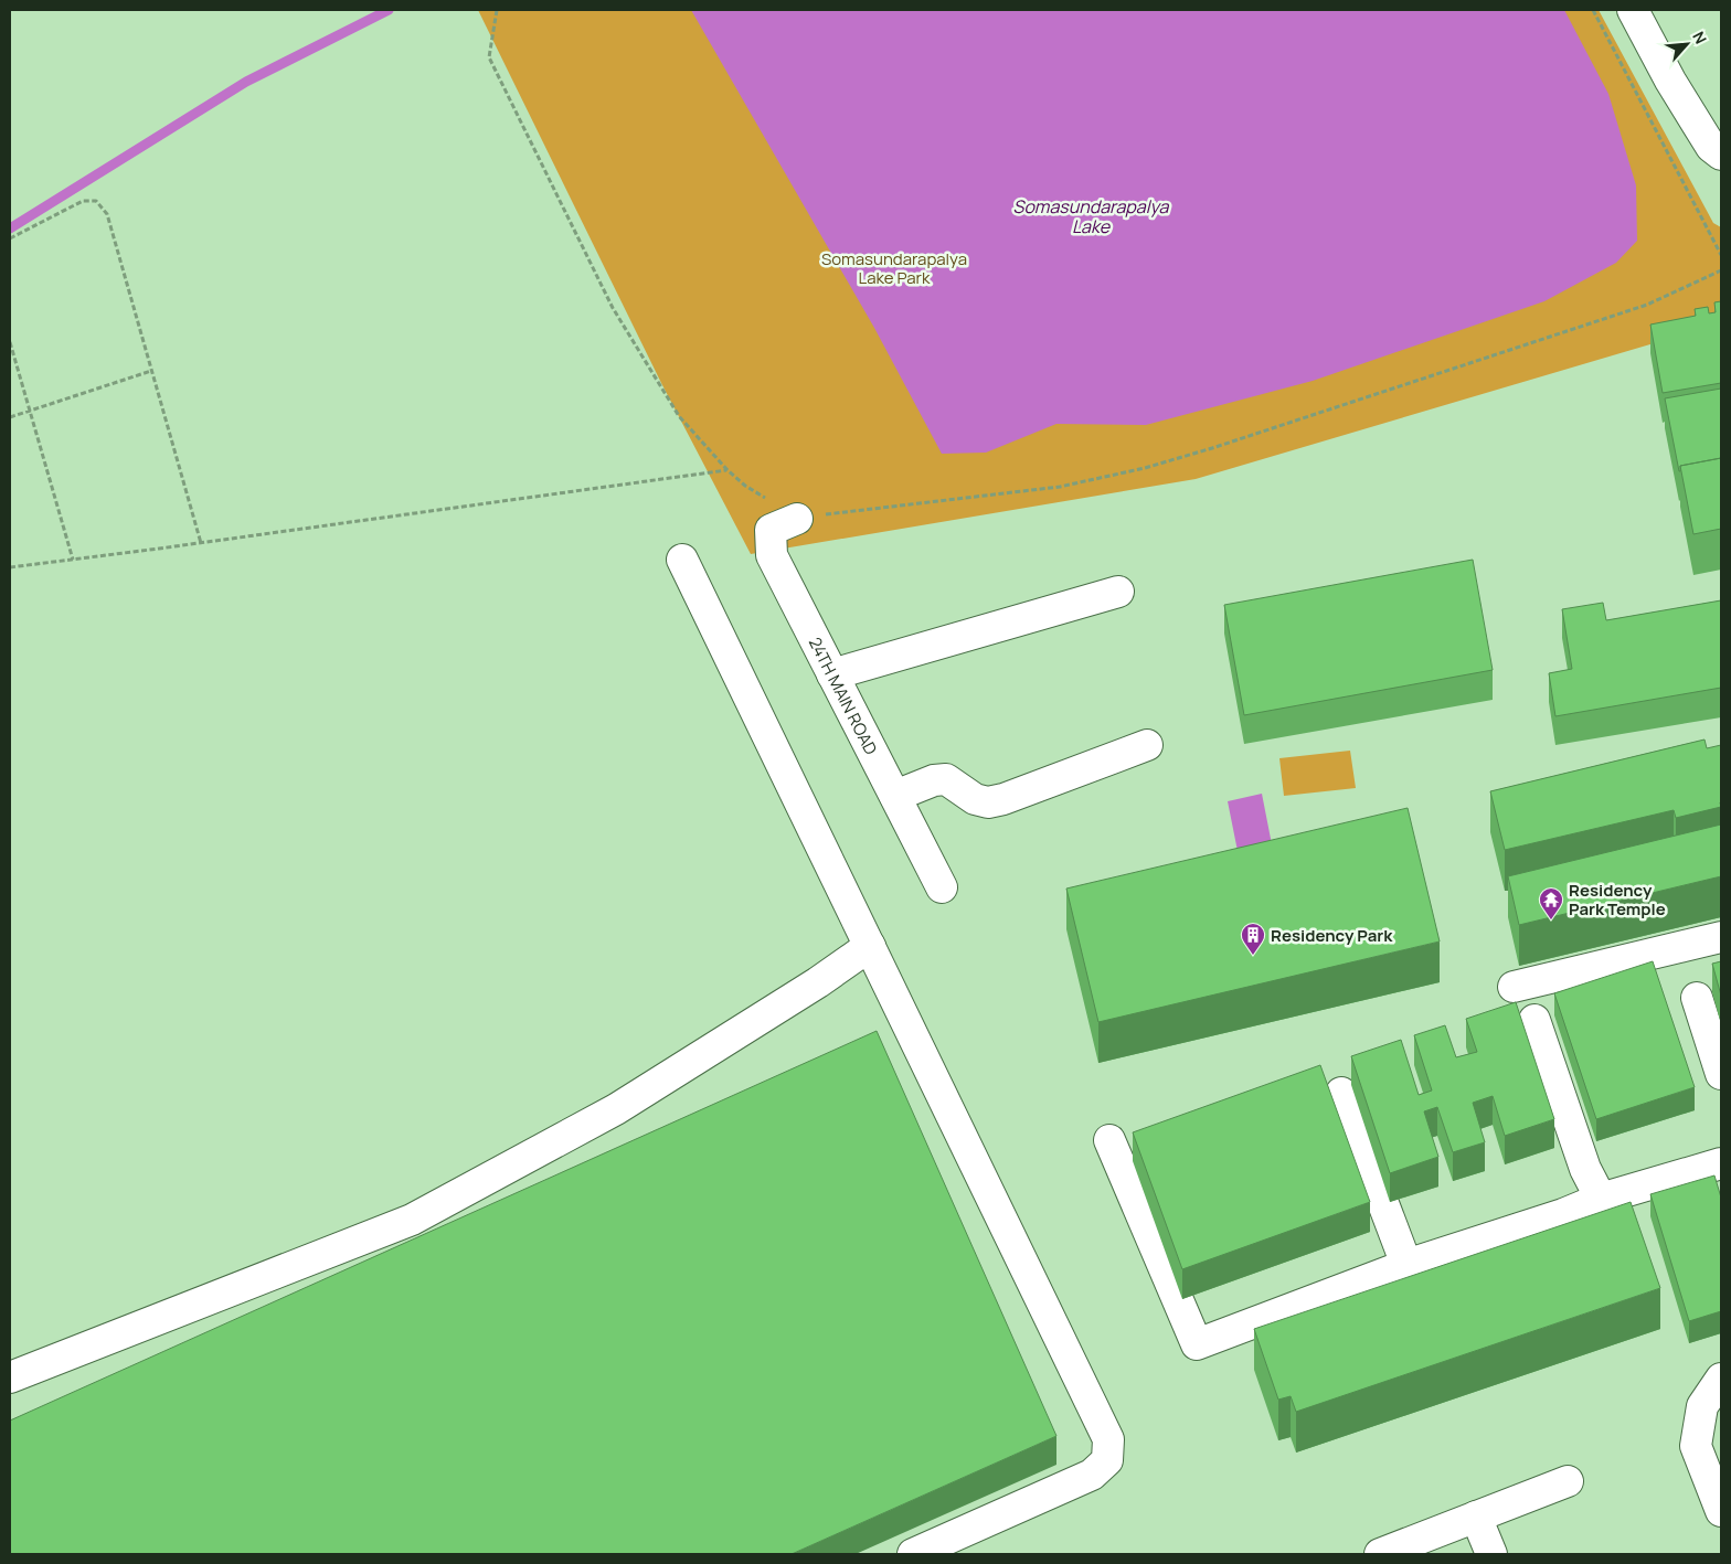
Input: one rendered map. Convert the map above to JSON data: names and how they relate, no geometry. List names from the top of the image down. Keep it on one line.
{"streets":{"street":["24TH MAIN ROAD"]},"water":["Somasundarapalya Lake"],"parks":["Somasundarapalya Lake Park"],"places":{"temple":["Residency Park Temple"],"building":["Residency Park"]},"north":"top right"}
